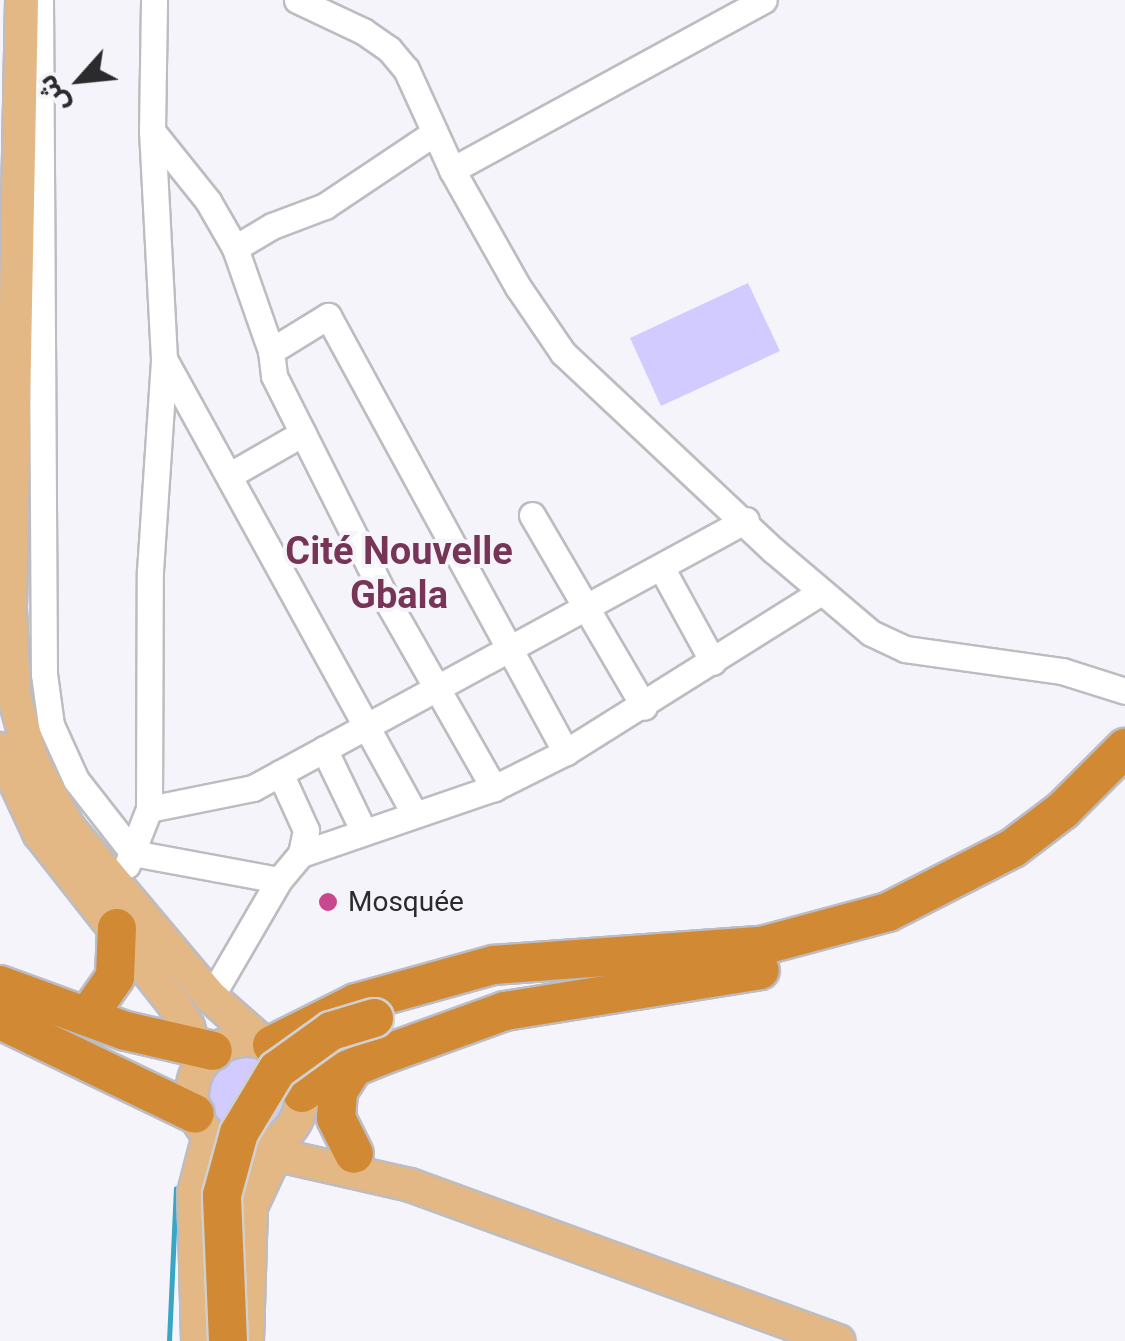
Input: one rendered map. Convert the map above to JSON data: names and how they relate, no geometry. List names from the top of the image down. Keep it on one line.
{"districts":["Cité Nouvelle Gbala"],"places":["Mosquée"],"north":"bottom left"}
